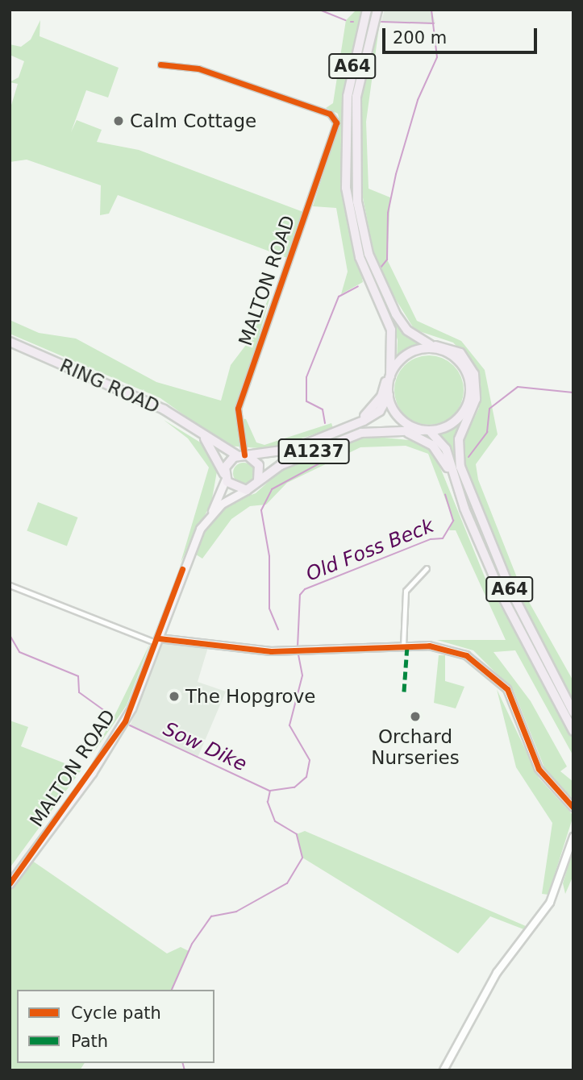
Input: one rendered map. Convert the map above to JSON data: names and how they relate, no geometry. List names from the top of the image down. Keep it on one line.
{"streets":{"highway":["A64","RING ROAD","A1237"],"main road":["MALTON ROAD"]},"crossings":[["A64","A1237"],["MALTON ROAD","RING ROAD"],["MALTON ROAD","A1237"],["RING ROAD","A1237"]],"water":["Old Foss Beck","Sow Dike"],"places":["Calm Cottage","The Hopgrove","Orchard Nurseries"],"legend":["Cycle path","Path"],"scale_bar":"200 m"}
